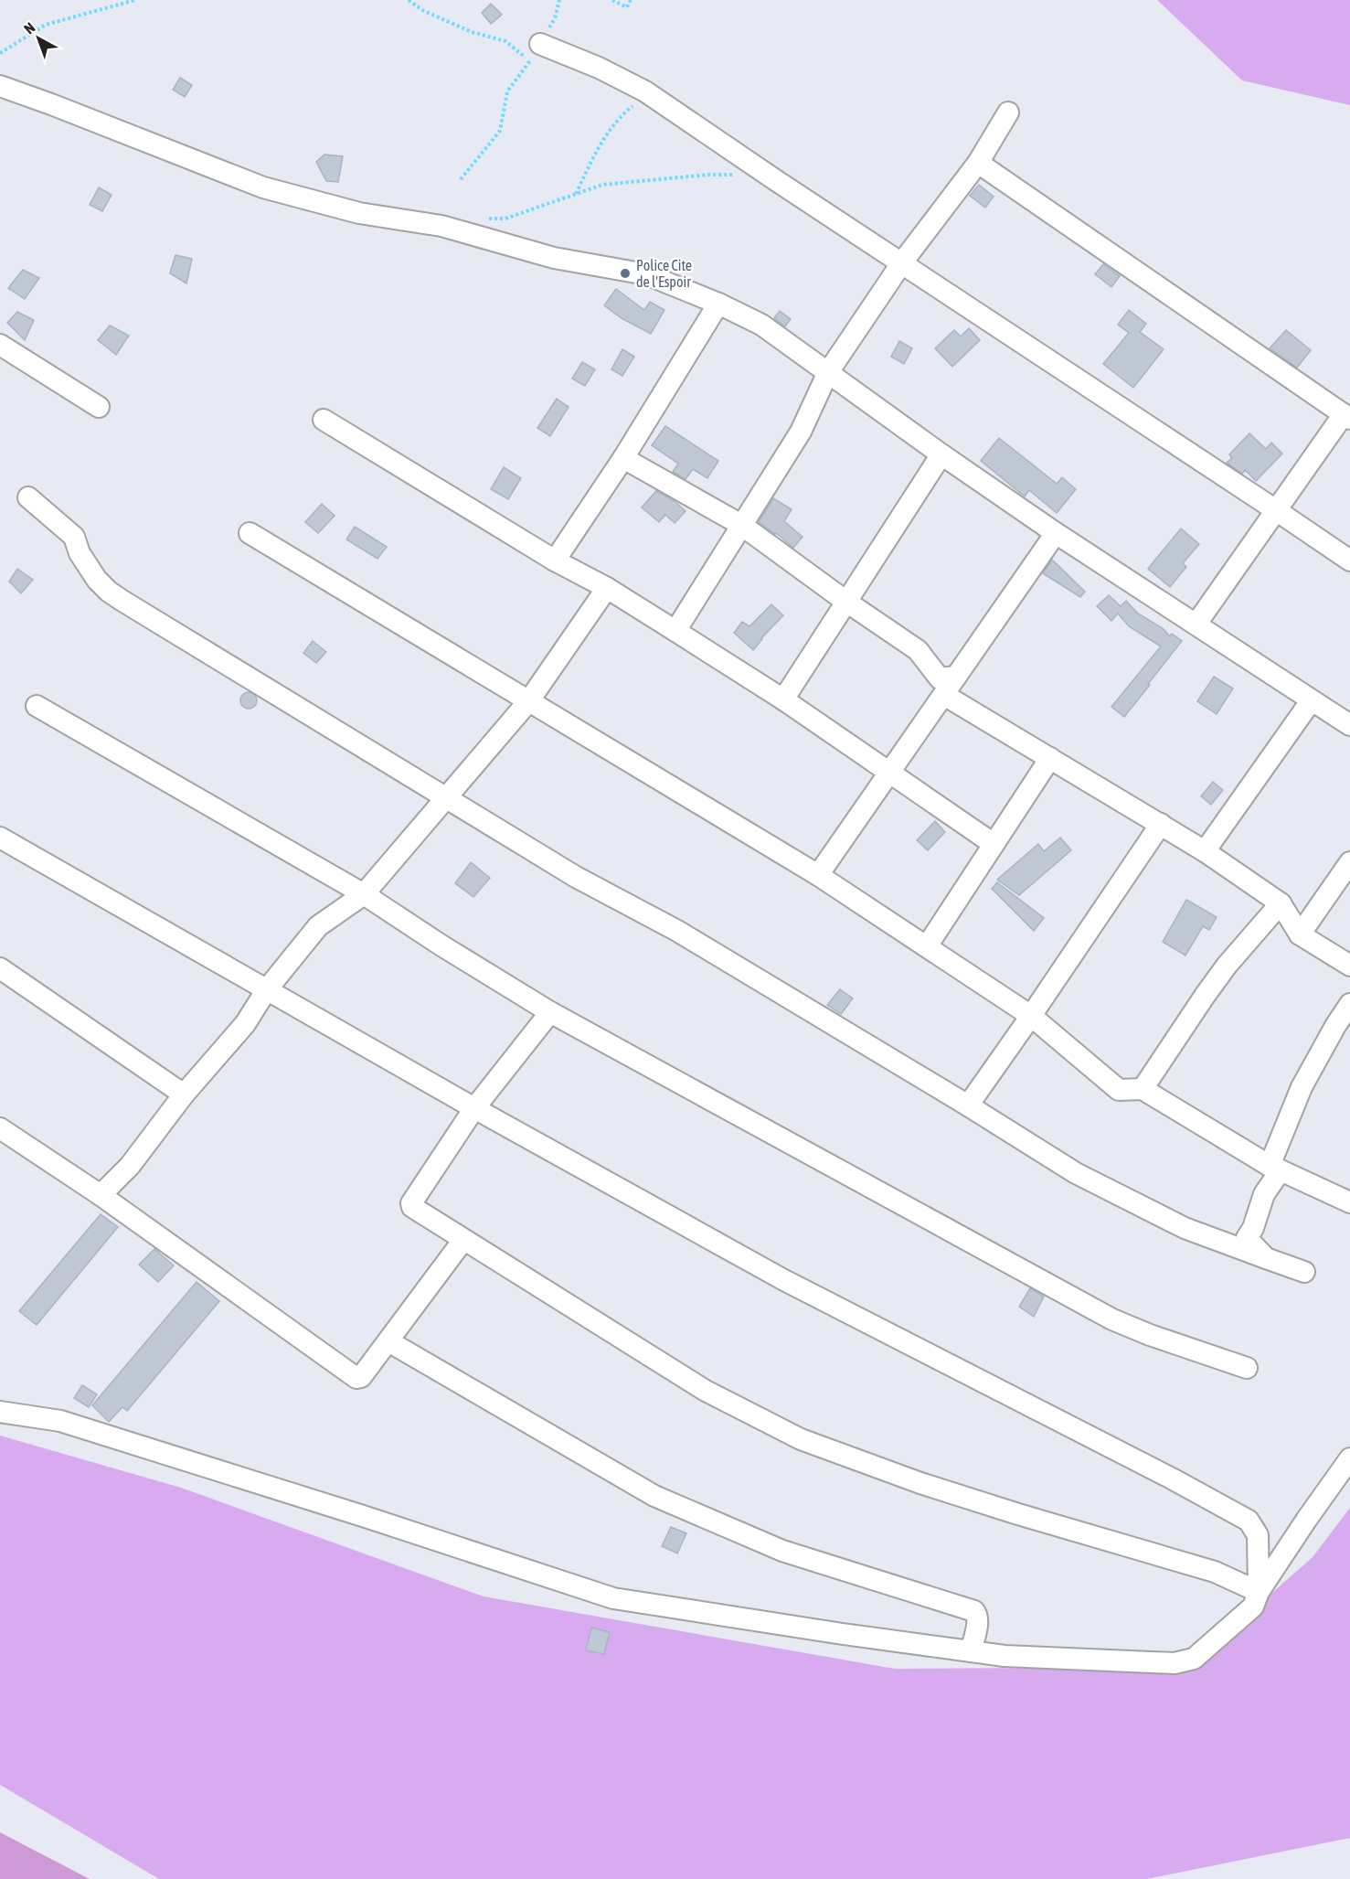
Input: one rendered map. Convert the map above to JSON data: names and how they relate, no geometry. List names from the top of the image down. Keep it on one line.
{"places":["Police Cite de l'Espoir"],"north":"top left"}
